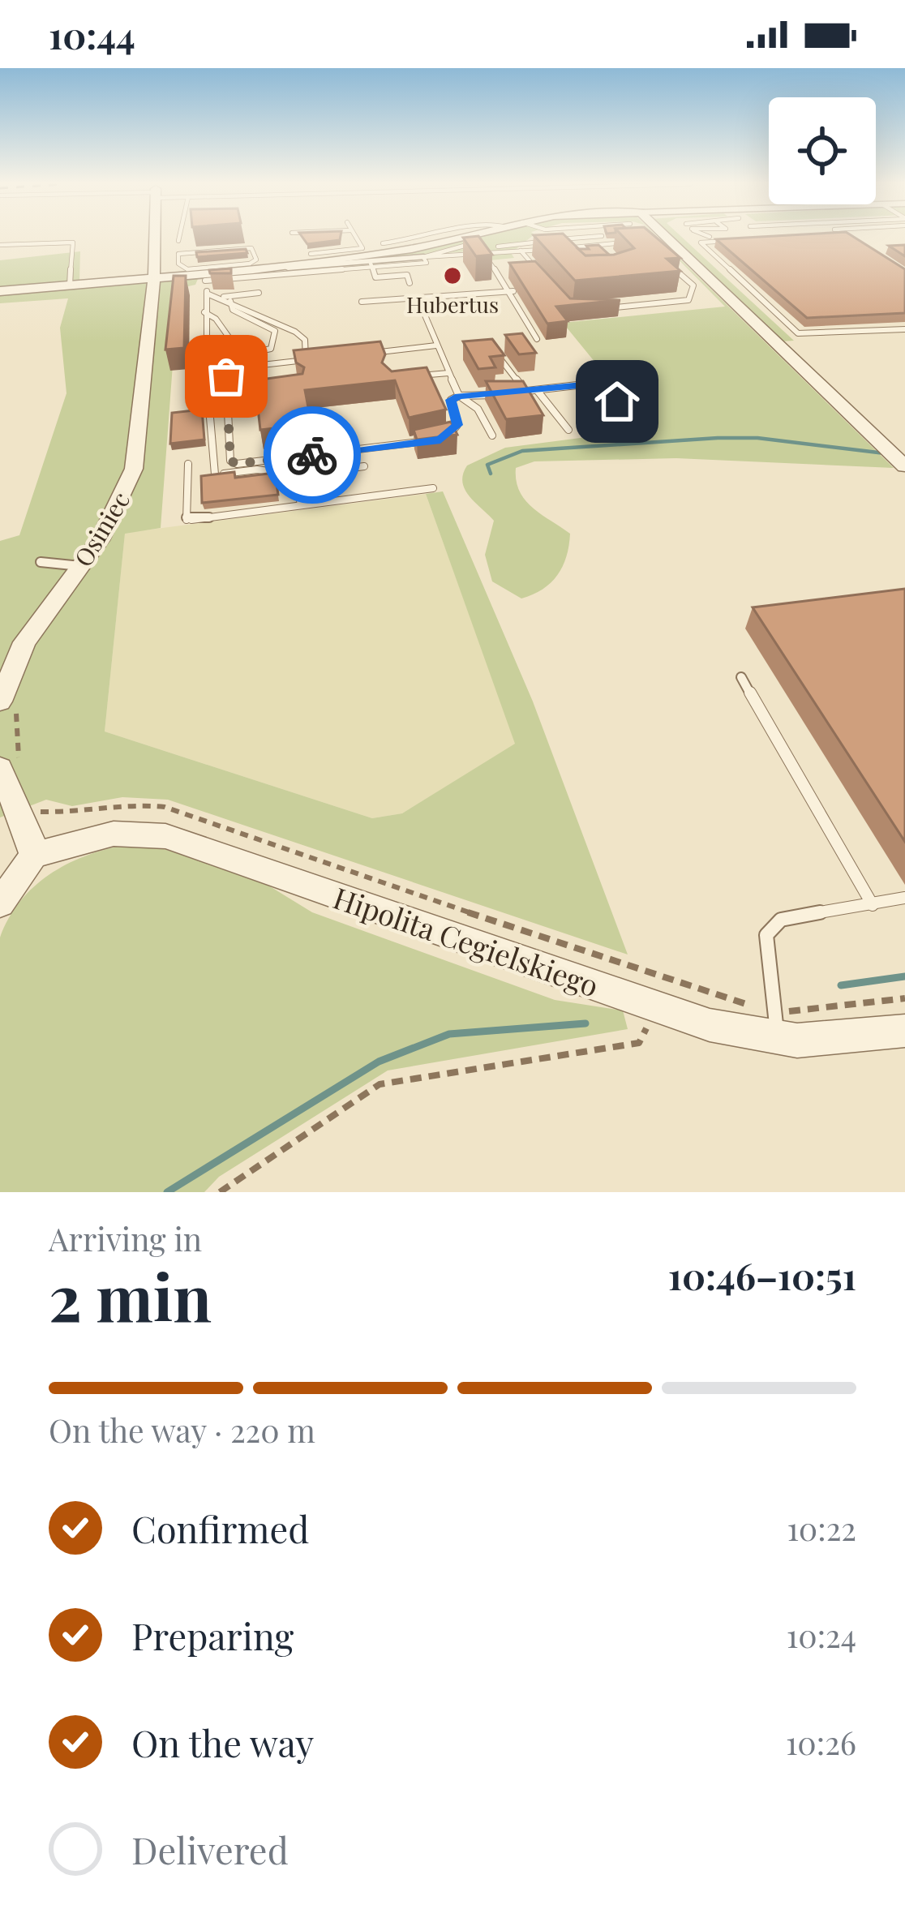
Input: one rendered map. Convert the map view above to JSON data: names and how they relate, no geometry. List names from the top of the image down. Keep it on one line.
{"streets":{"street":["Osiniec","Hipolita Cegielskiego"]},"places":["Hubertus"],"page":{"status":"10:44","heading":["2 min","Arriving in","10:46–10:51"],"bar":"On the way · 220 m","list":[["Confirmed","10:22"],["Preparing","10:24"],["On the way","10:26"],"Delivered"]}}
